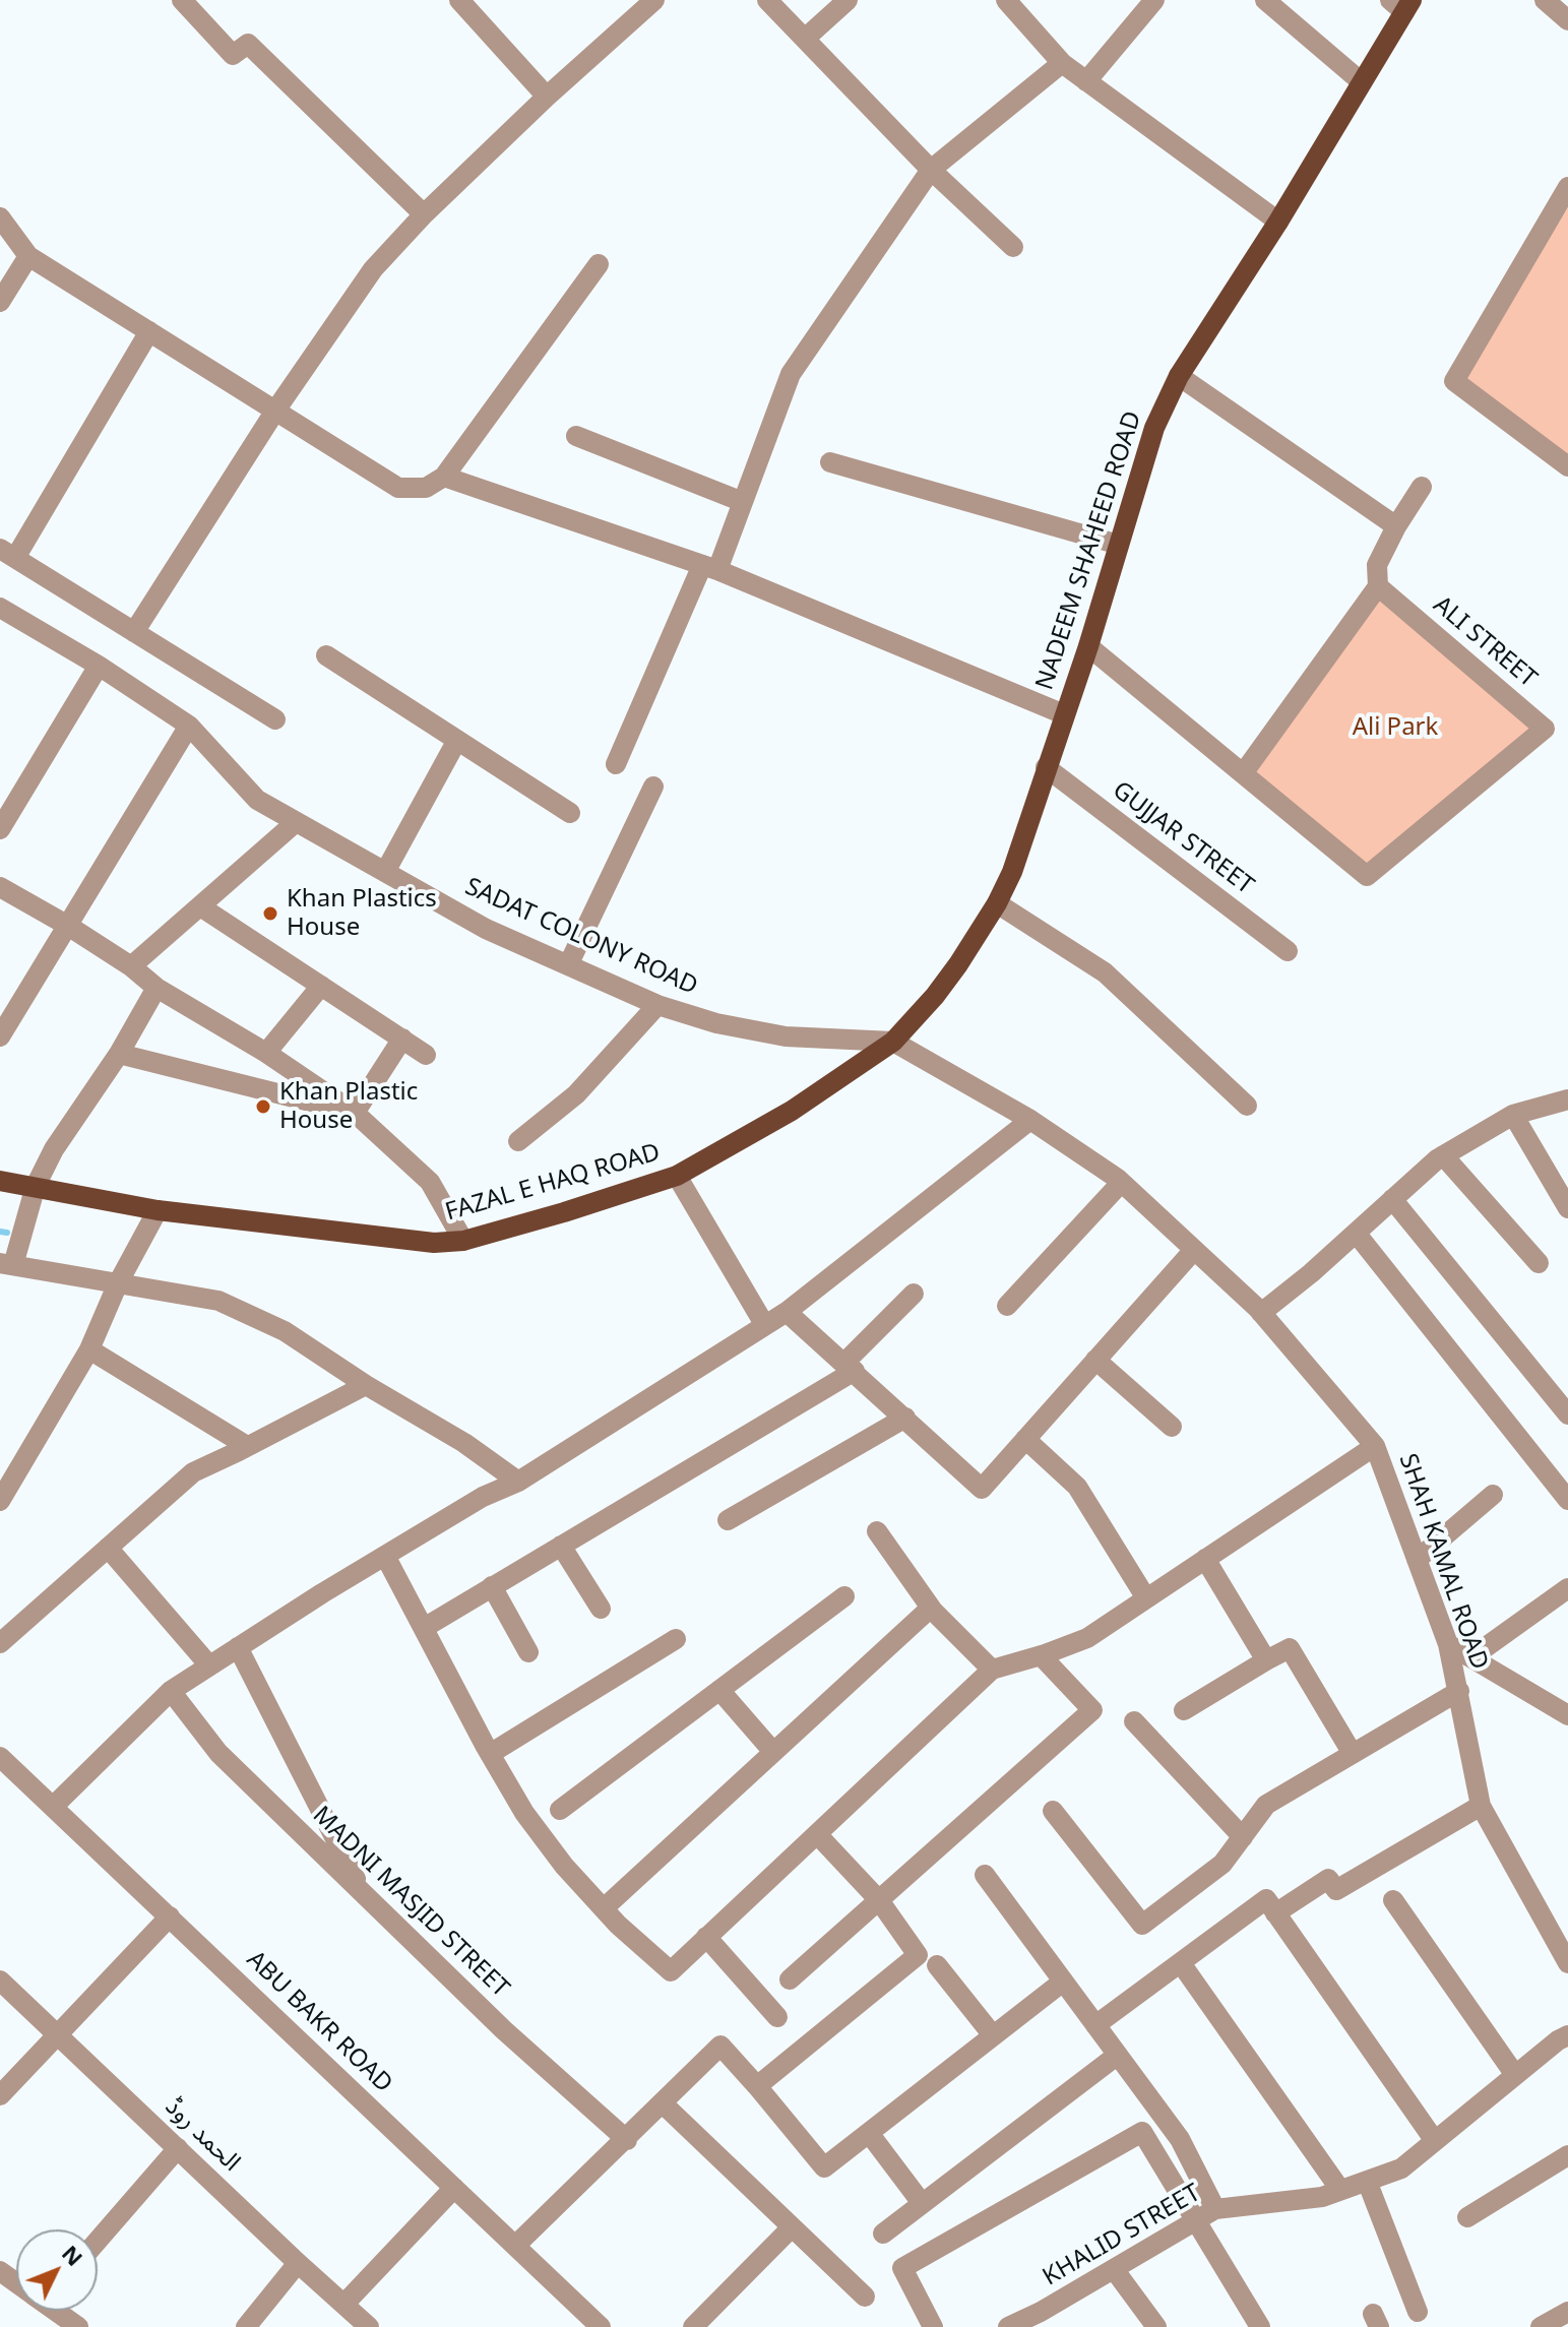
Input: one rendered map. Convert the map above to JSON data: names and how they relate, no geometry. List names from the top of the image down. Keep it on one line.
{"streets":{"main road":["NADEEM SHAHEED ROAD","FAZAL E HAQ ROAD"],"street":["ALI STREET","GUJJAR STREET","SADAT COLONY ROAD","SHAH KAMAL ROAD","MADNI MASJID STREET","ABU BAKR ROAD","الحمد روڈ","KHALID STREET"]},"crossings":[["NADEEM SHAHEED ROAD","ALI STREET"],["NADEEM SHAHEED ROAD","GUJJAR STREET"],["NADEEM SHAHEED ROAD","SADAT COLONY ROAD"],["NADEEM SHAHEED ROAD","FAZAL E HAQ ROAD"],["NADEEM SHAHEED ROAD","SHAH KAMAL ROAD"],["SADAT COLONY ROAD","FAZAL E HAQ ROAD"],["SADAT COLONY ROAD","SHAH KAMAL ROAD"],["FAZAL E HAQ ROAD","SHAH KAMAL ROAD"]],"parks":["Ali Park"],"places":["Khan Plastics House","Khan Plastic House"],"north":"top right"}
